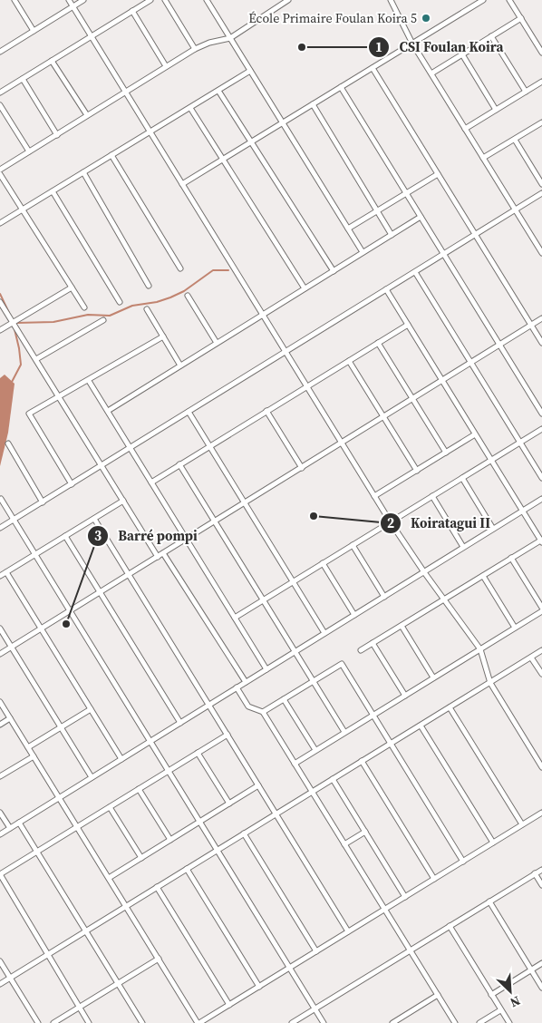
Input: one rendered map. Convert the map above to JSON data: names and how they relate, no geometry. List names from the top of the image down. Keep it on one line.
{"places":["École Primaire Foulan Koira 5","CSI Foulan Koira","Koiratagui II","Barré pompi"],"north":"bottom right"}
